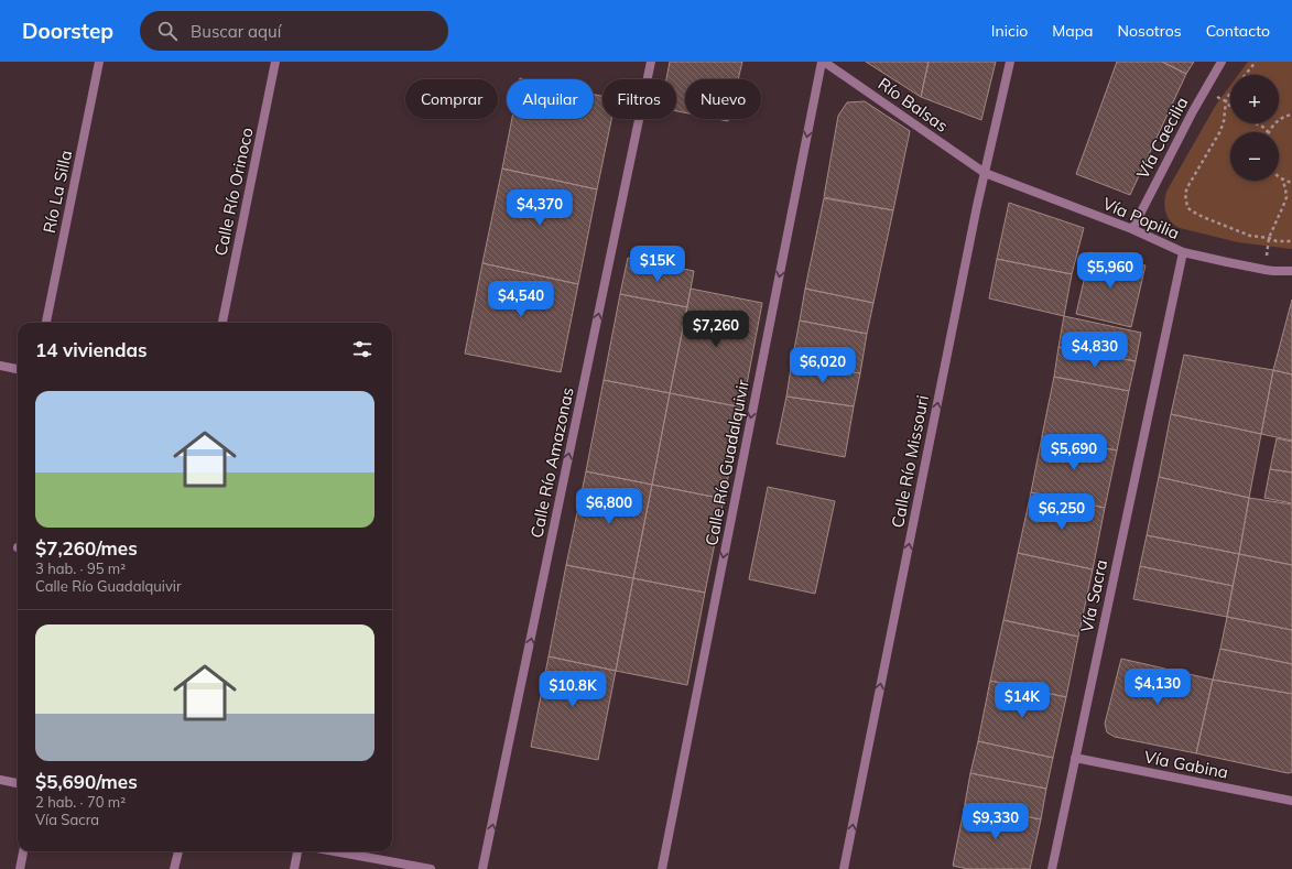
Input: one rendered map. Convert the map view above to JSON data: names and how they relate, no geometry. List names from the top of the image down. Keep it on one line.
{"streets":{"street":["Río Balsas","Vía Caecilia","Río La Silla","Calle Río Orinoco","Vía Popilia","Calle Río Missouri","Calle Río Amazonas","Calle Río Guadalquivir","Vía Sacra","Vía Gabina"]},"crossings":[["Río Balsas","Vía Popilia"],["Río Balsas","Calle Río Missouri"],["Río Balsas","Calle Río Guadalquivir"],["Vía Caecilia","Vía Popilia"],["Vía Popilia","Calle Río Missouri"],["Vía Popilia","Vía Sacra"],["Vía Sacra","Vía Gabina"]],"one_way":["Calle Río Missouri","Calle Río Amazonas","Calle Río Guadalquivir"],"page":{"header":"Doorstep","search":"Buscar aquí","nav":["Inicio","Mapa","Nosotros","Contacto"],"map_buttons":["+","−"],"chip":["Comprar","Alquilar","Filtros","Nuevo"],"price":["$4,370","$15K","$5,960","$4,540","$7,260","$4,830","$6,020","$5,690","$6,800","$6,250","$4,130","$10.8K","$14K","$9,330"],"heading":"14 viviendas","list":[{"name":"$7,260/mes","note":"3 hab. · 95 m² · Calle Río Guadalquivir"},{"name":"$5,690/mes","note":"2 hab. · 70 m² · Vía Sacra"}]}}
